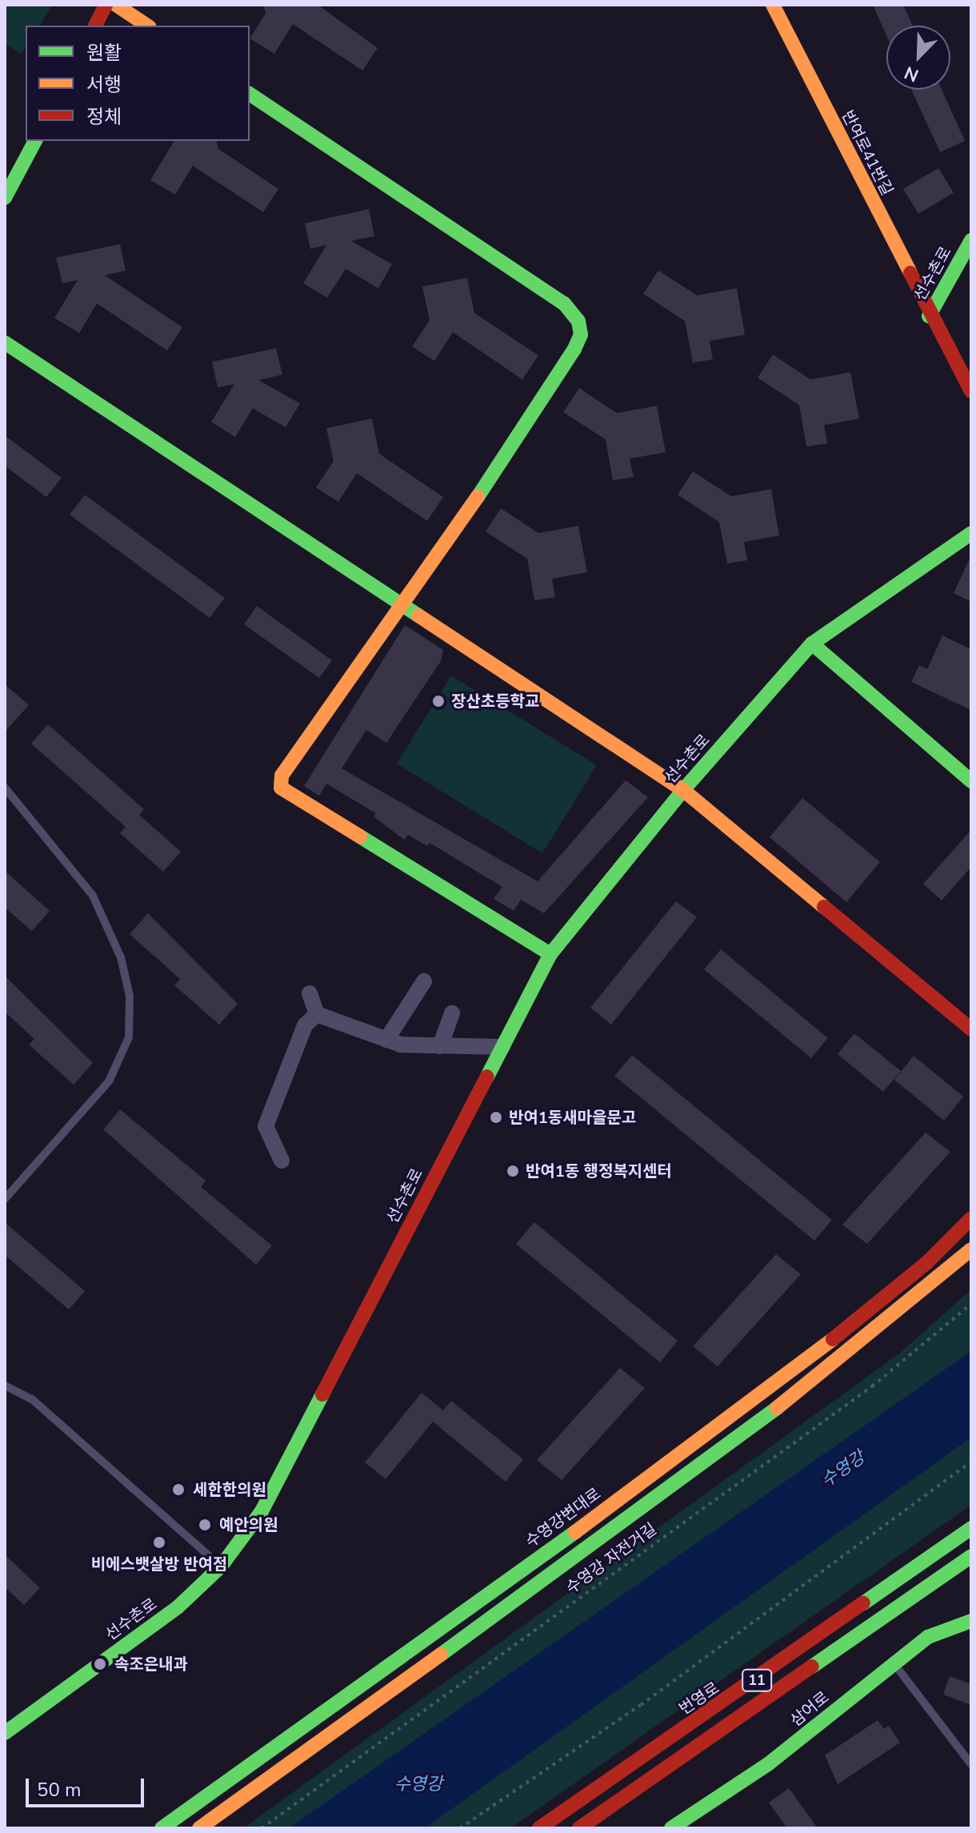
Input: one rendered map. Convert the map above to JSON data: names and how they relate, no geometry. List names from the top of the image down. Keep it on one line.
{"streets":{"main road":["반여로41번길","선수촌로","수영강변대로","11","번영로","삼어로"],"path":["수영강 자전거길"]},"crossings":[["반여로41번길","선수촌로"]],"water":["수영강"],"places":["장산초등학교","반여1동새마을문고","반여1동 행정복지센터","세한한의원","예안의원","비에스뱃살방 반여점","속조은내과"],"legend":["원활","서행","정체"],"scale_bar":"50 m","north":"bottom left"}
